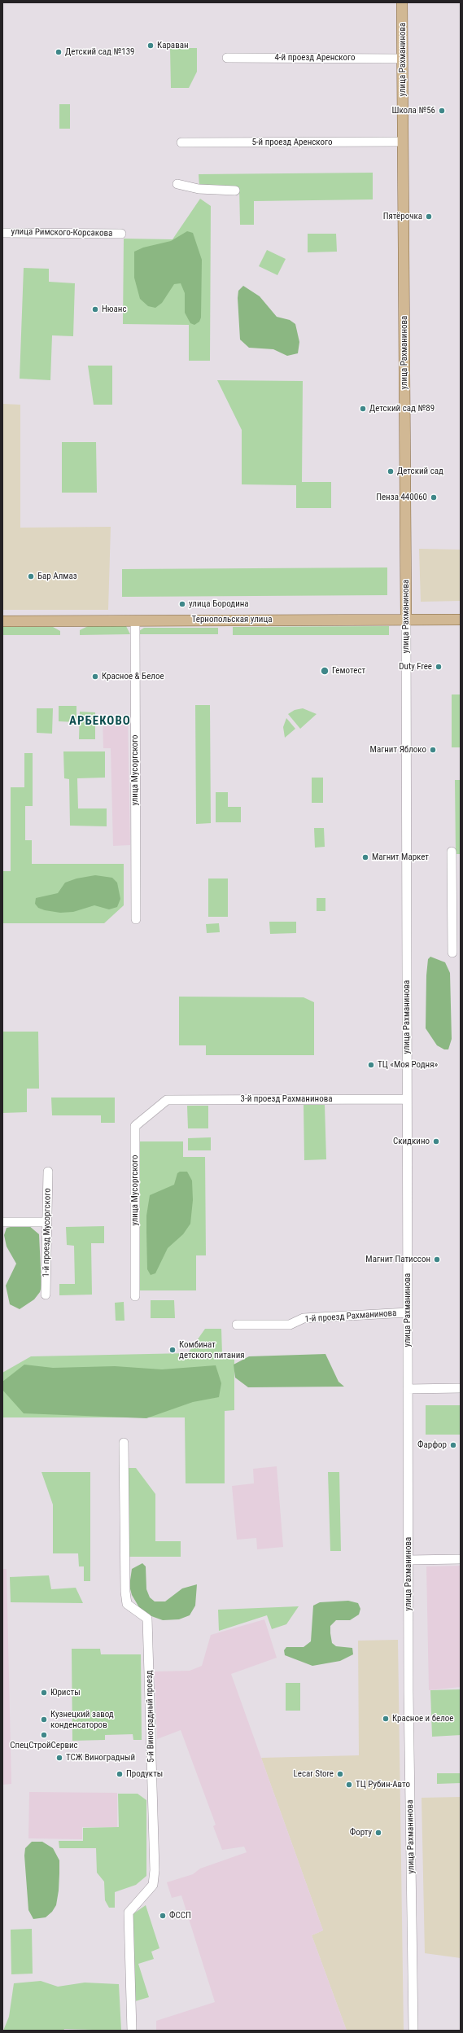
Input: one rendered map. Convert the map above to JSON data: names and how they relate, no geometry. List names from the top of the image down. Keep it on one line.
{"streets":{"main road":["улица Рахманинова","Тернопольская улица"],"street":["4-й проезд Аренского","5-й проезд Аренского","улица Римского-Корсакова","улица Мусоргского","3-й проезд Рахманинова","1-й проезд Мусоргского","1-й проезд Рахманинова","5-й Виноградный проезд"]},"crossings":[["4-й проезд Аренского","улица Рахманинова"],["улица Рахманинова","5-й проезд Аренского"],["улица Рахманинова","Тернопольская улица"],["улица Рахманинова","3-й проезд Рахманинова"],["улица Рахманинова","1-й проезд Рахманинова"],["Тернопольская улица","улица Мусоргского"],["улица Мусоргского","3-й проезд Рахманинова"]],"districts":["АРБЕКОВО"],"places":["Караван","Детский сад №139","Школа №56","Пятёрочка","Нюанс","Детский сад №89","Детский сад","Пенза 440060","Бар Алмаз","улица Бородина","Duty Free","Гемотест","Красное & Белое","Магнит Яблоко","Магнит Маркет","ТЦ «Моя Родня»","Скидкино","Магнит Патиссон","Комбинат детского питания","Фарфор","Юристы","Красное и белое","Кузнецкий завод конденсаторов","СпецСтройСервис","ТСЖ Виноградный","Продукты","Lecar Store","ТЦ Рубин-Авто","Форту","ФССП"]}
